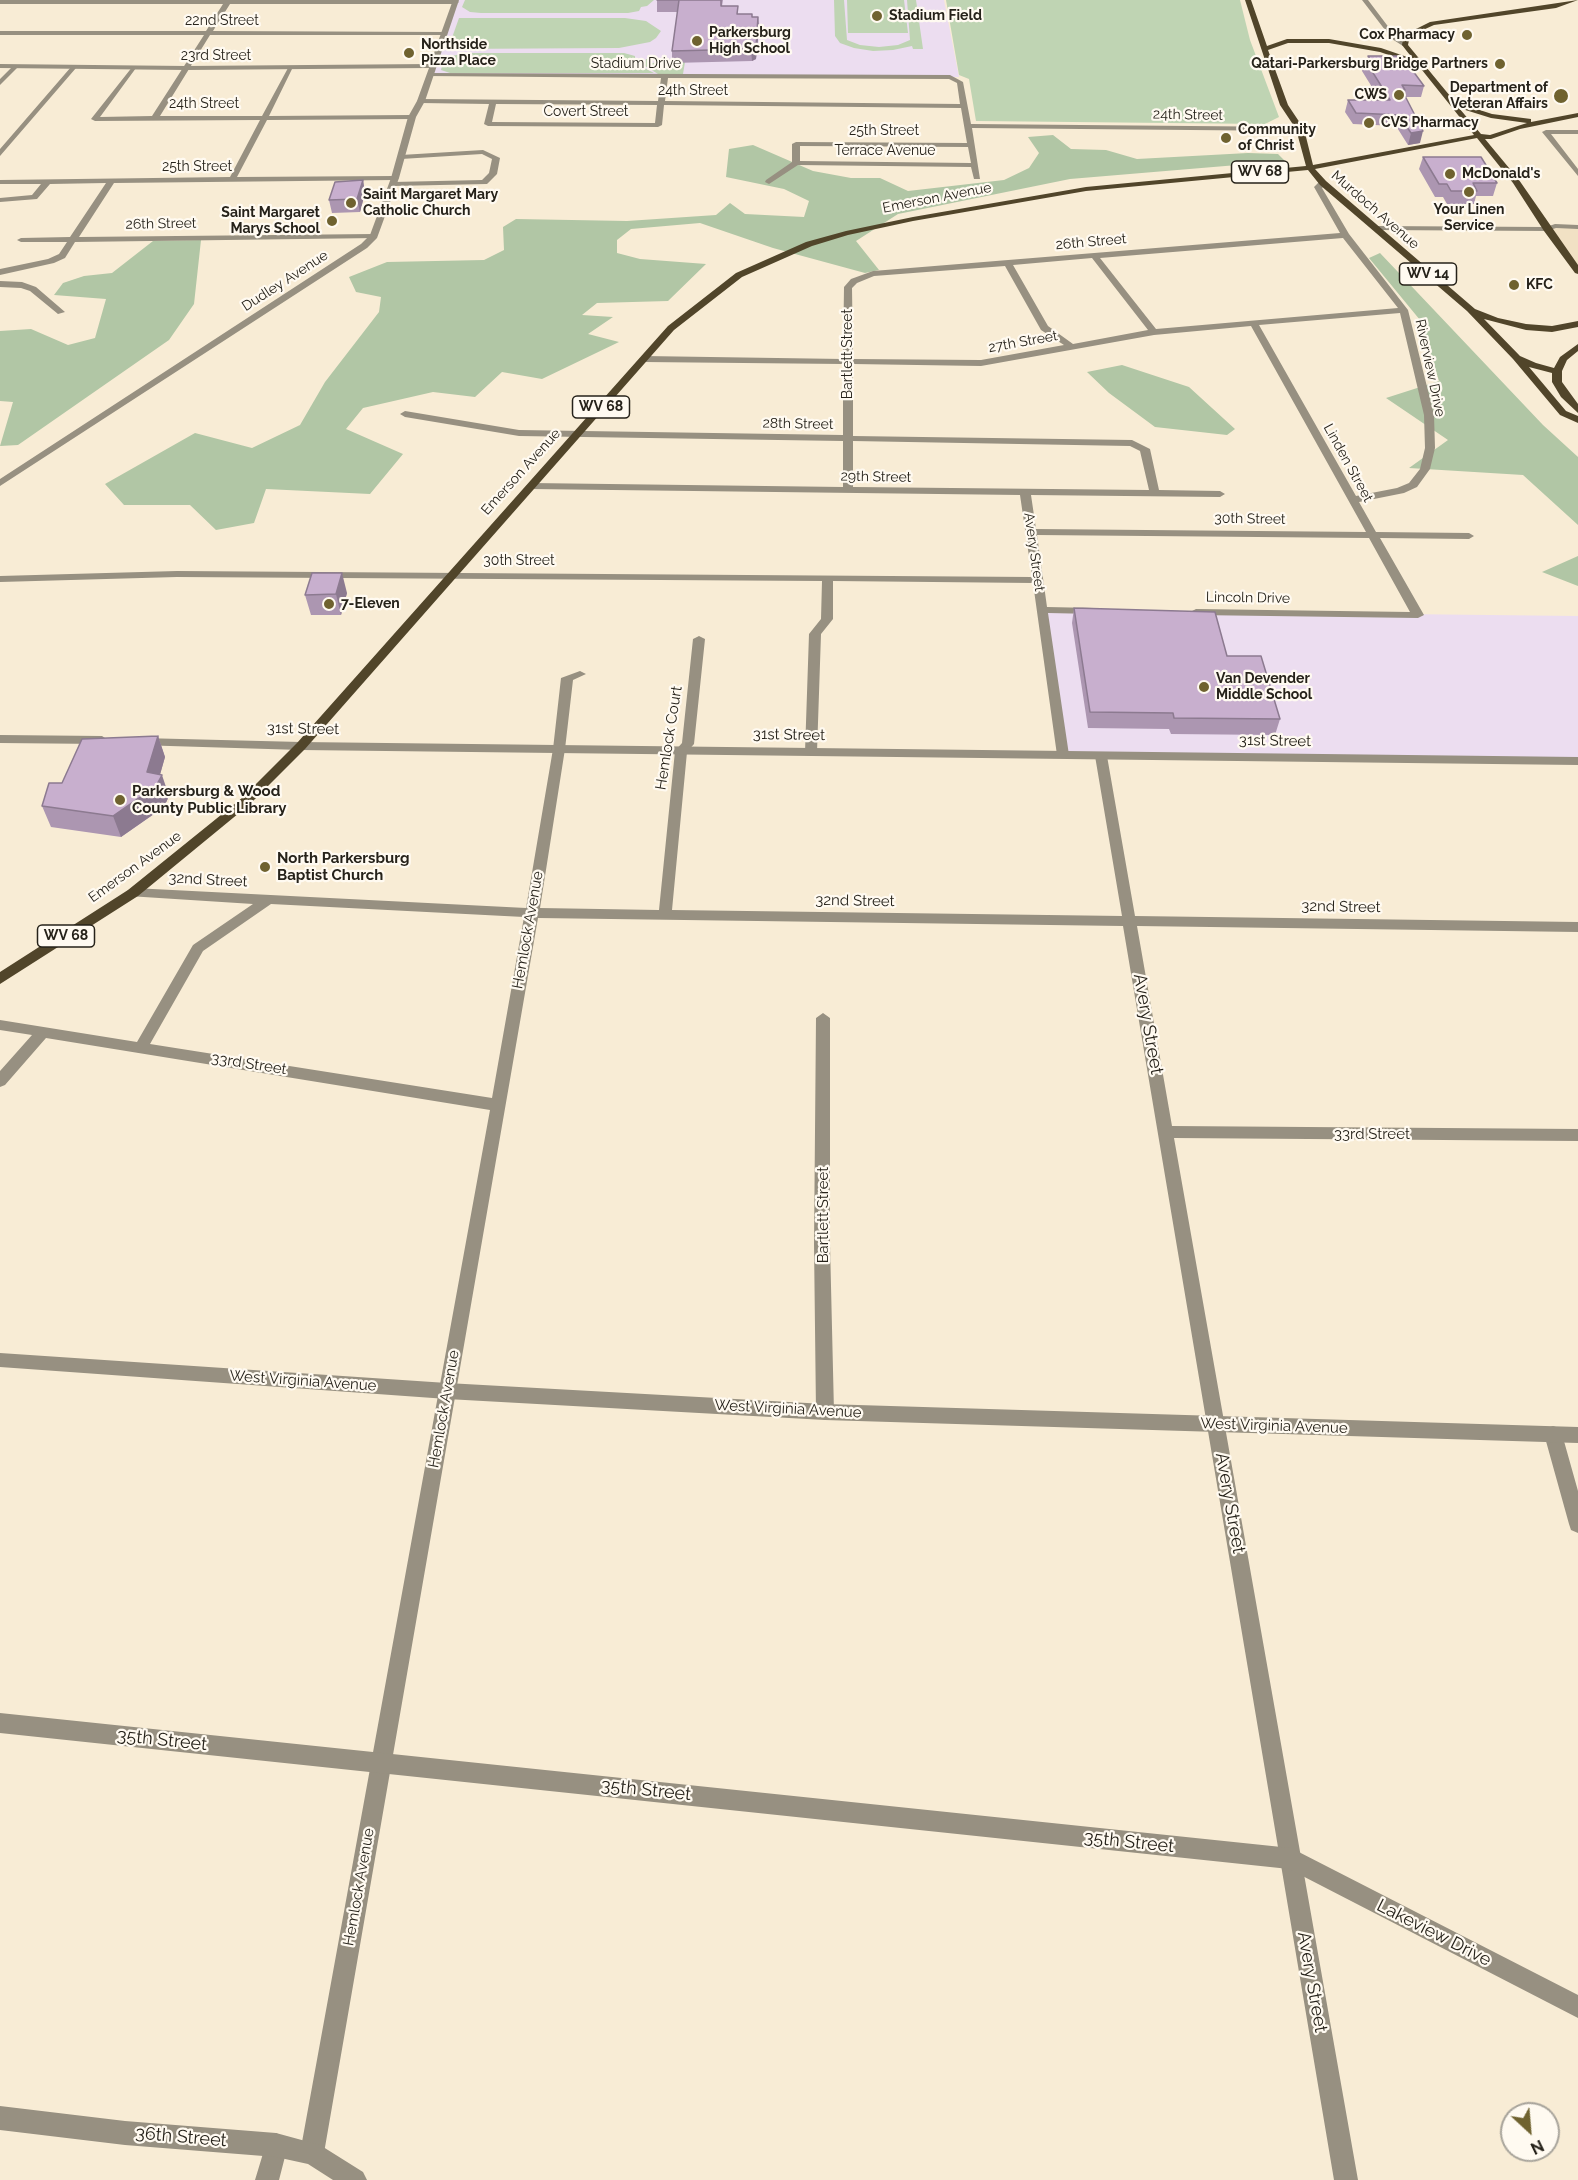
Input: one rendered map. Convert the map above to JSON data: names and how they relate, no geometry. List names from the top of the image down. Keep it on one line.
{"streets":{"main road":["WV 68","Emerson Avenue","Murdoch Avenue","WV 14"],"street":["22nd Street","23rd Street","Stadium Drive","24th Street","Covert Street","25th Street","Terrace Avenue","26th Street","Dudley Avenue","27th Street","Bartlett Street","Riverview Drive","28th Street","Linden Street","29th Street","30th Street","Avery Street","Lincoln Drive","31st Street","Hemlock Court","32nd Street","Hemlock Avenue","33rd Street","West Virginia Avenue","35th Street","Lakeview Drive","36th Street"]},"crossings":[["23rd Street","Stadium Drive"],["23rd Street","24th Street"],["Stadium Drive","24th Street"],["Stadium Drive","Covert Street"],["24th Street","Covert Street"],["24th Street","Murdoch Avenue"],["25th Street","Terrace Avenue"],["WV 68","Emerson Avenue"],["WV 68","Murdoch Avenue"],["Emerson Avenue","Murdoch Avenue"],["Emerson Avenue","27th Street"],["Emerson Avenue","28th Street"],["Emerson Avenue","29th Street"],["Emerson Avenue","30th Street"],["Emerson Avenue","31st Street"],["Emerson Avenue","32nd Street"],["Murdoch Avenue","Riverview Drive"],["26th Street","Dudley Avenue"],["26th Street","Bartlett Street"],["26th Street","Riverview Drive"],["27th Street","Bartlett Street"],["27th Street","Riverview Drive"],["27th Street","Linden Street"],["Bartlett Street","28th Street"],["Bartlett Street","29th Street"],["Bartlett Street","West Virginia Avenue"],["Riverview Drive","Linden Street"],["28th Street","29th Street"],["Linden Street","30th Street"],["Linden Street","Lincoln Drive"],["29th Street","Avery Street"],["30th Street","Avery Street"],["Avery Street","31st Street"],["Avery Street","32nd Street"],["Avery Street","33rd Street"],["Avery Street","West Virginia Avenue"],["Avery Street","35th Street"],["Avery Street","Lakeview Drive"],["31st Street","Hemlock Court"],["31st Street","Hemlock Avenue"],["Hemlock Court","32nd Street"],["32nd Street","Hemlock Avenue"],["Hemlock Avenue","33rd Street"],["Hemlock Avenue","West Virginia Avenue"],["Hemlock Avenue","35th Street"],["Hemlock Avenue","36th Street"],["35th Street","Lakeview Drive"]],"places":["Stadium Field","Cox Pharmacy","Parkersburg High School","Northside Pizza Place","Qatari-Parkersburg Bridge Partners","CWS","Department of Veteran Affairs","CVS Pharmacy","Community of Christ","McDonald's","Your Linen Service","Saint Margaret Mary Catholic Church","Saint Margaret Marys School","KFC","7-Eleven","Van Devender Middle School","Parkersburg & Wood County Public Library","North Parkersburg Baptist Church"],"north":"bottom right"}
